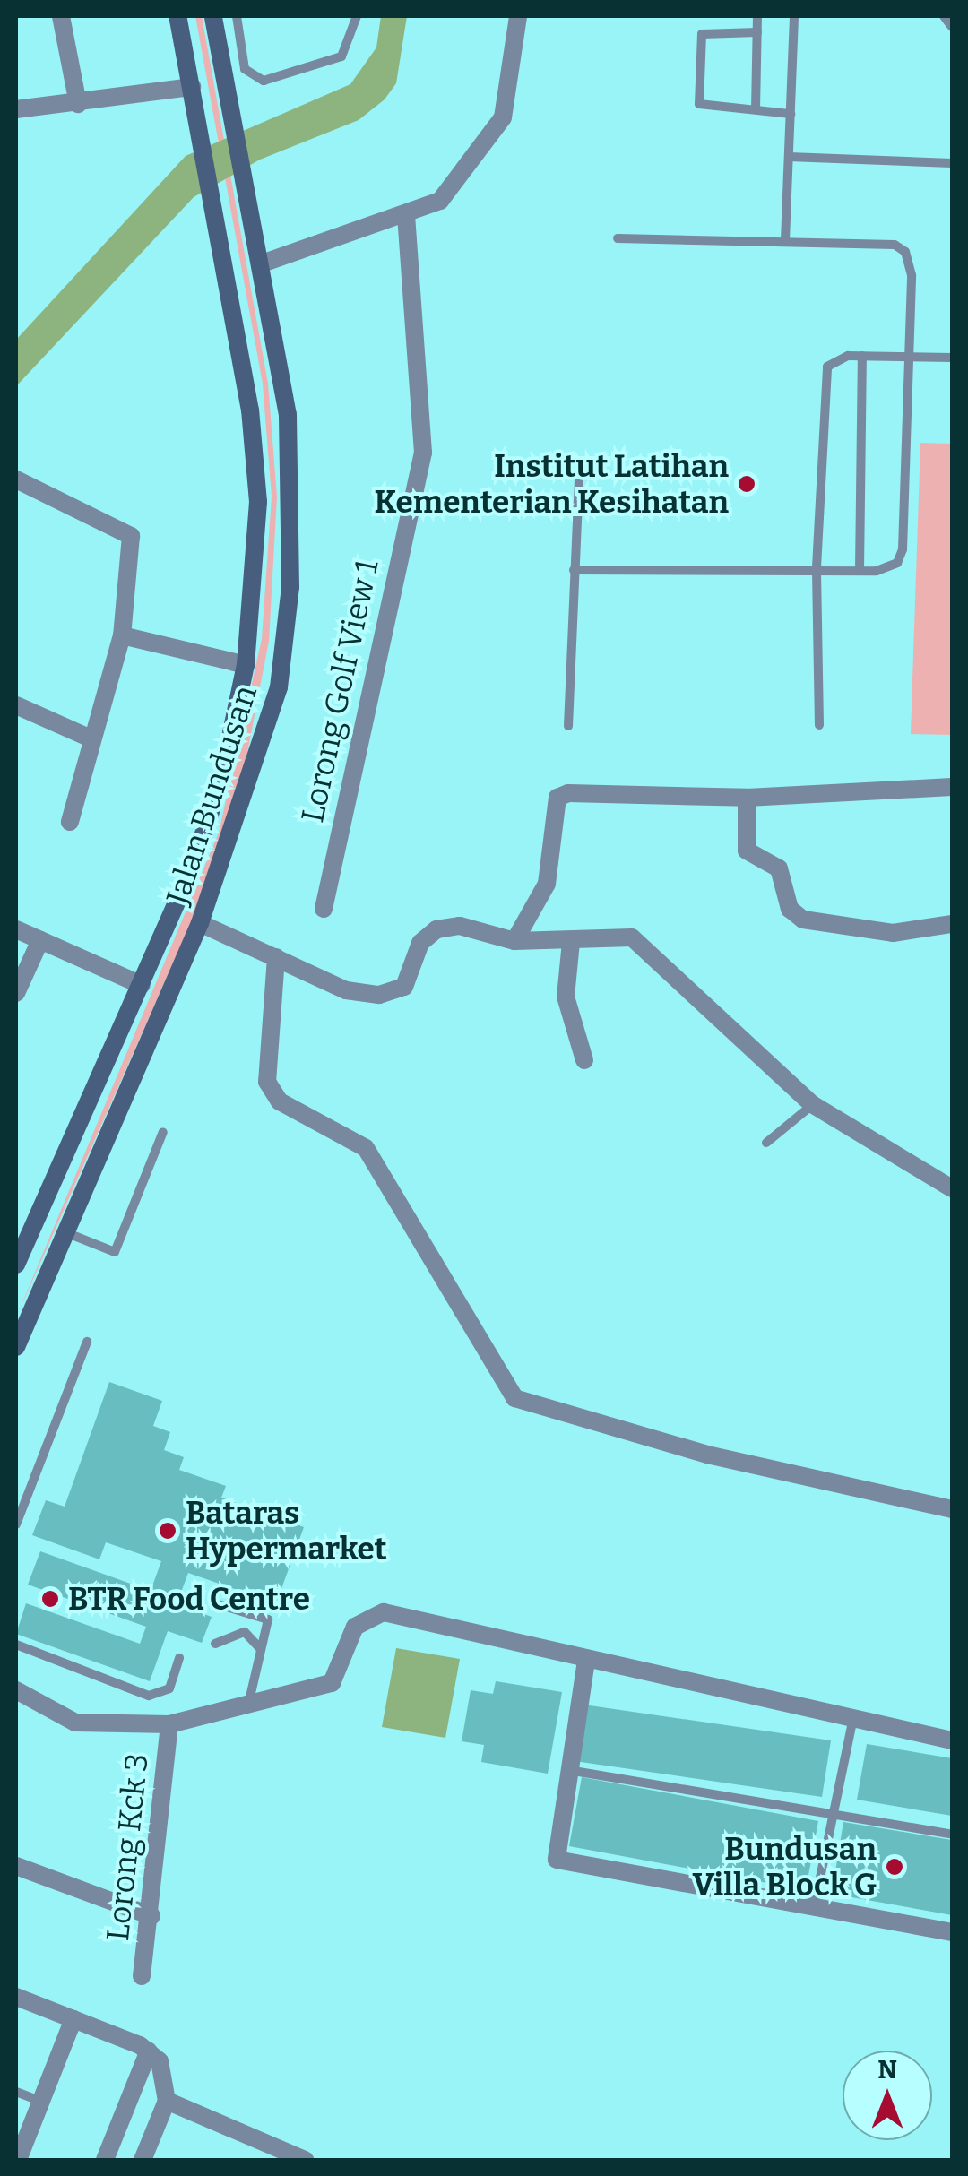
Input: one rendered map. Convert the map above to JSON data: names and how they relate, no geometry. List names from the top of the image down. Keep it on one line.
{"streets":{"main road":["Jalan Bundusan"],"street":["Lorong Golf View 1","Lorong Kck 3"]},"places":["Institut Latihan Kementerian Kesihatan","Bataras Hypermarket","BTR Food Centre","Bundusan Villa Block G"],"north":"top"}
